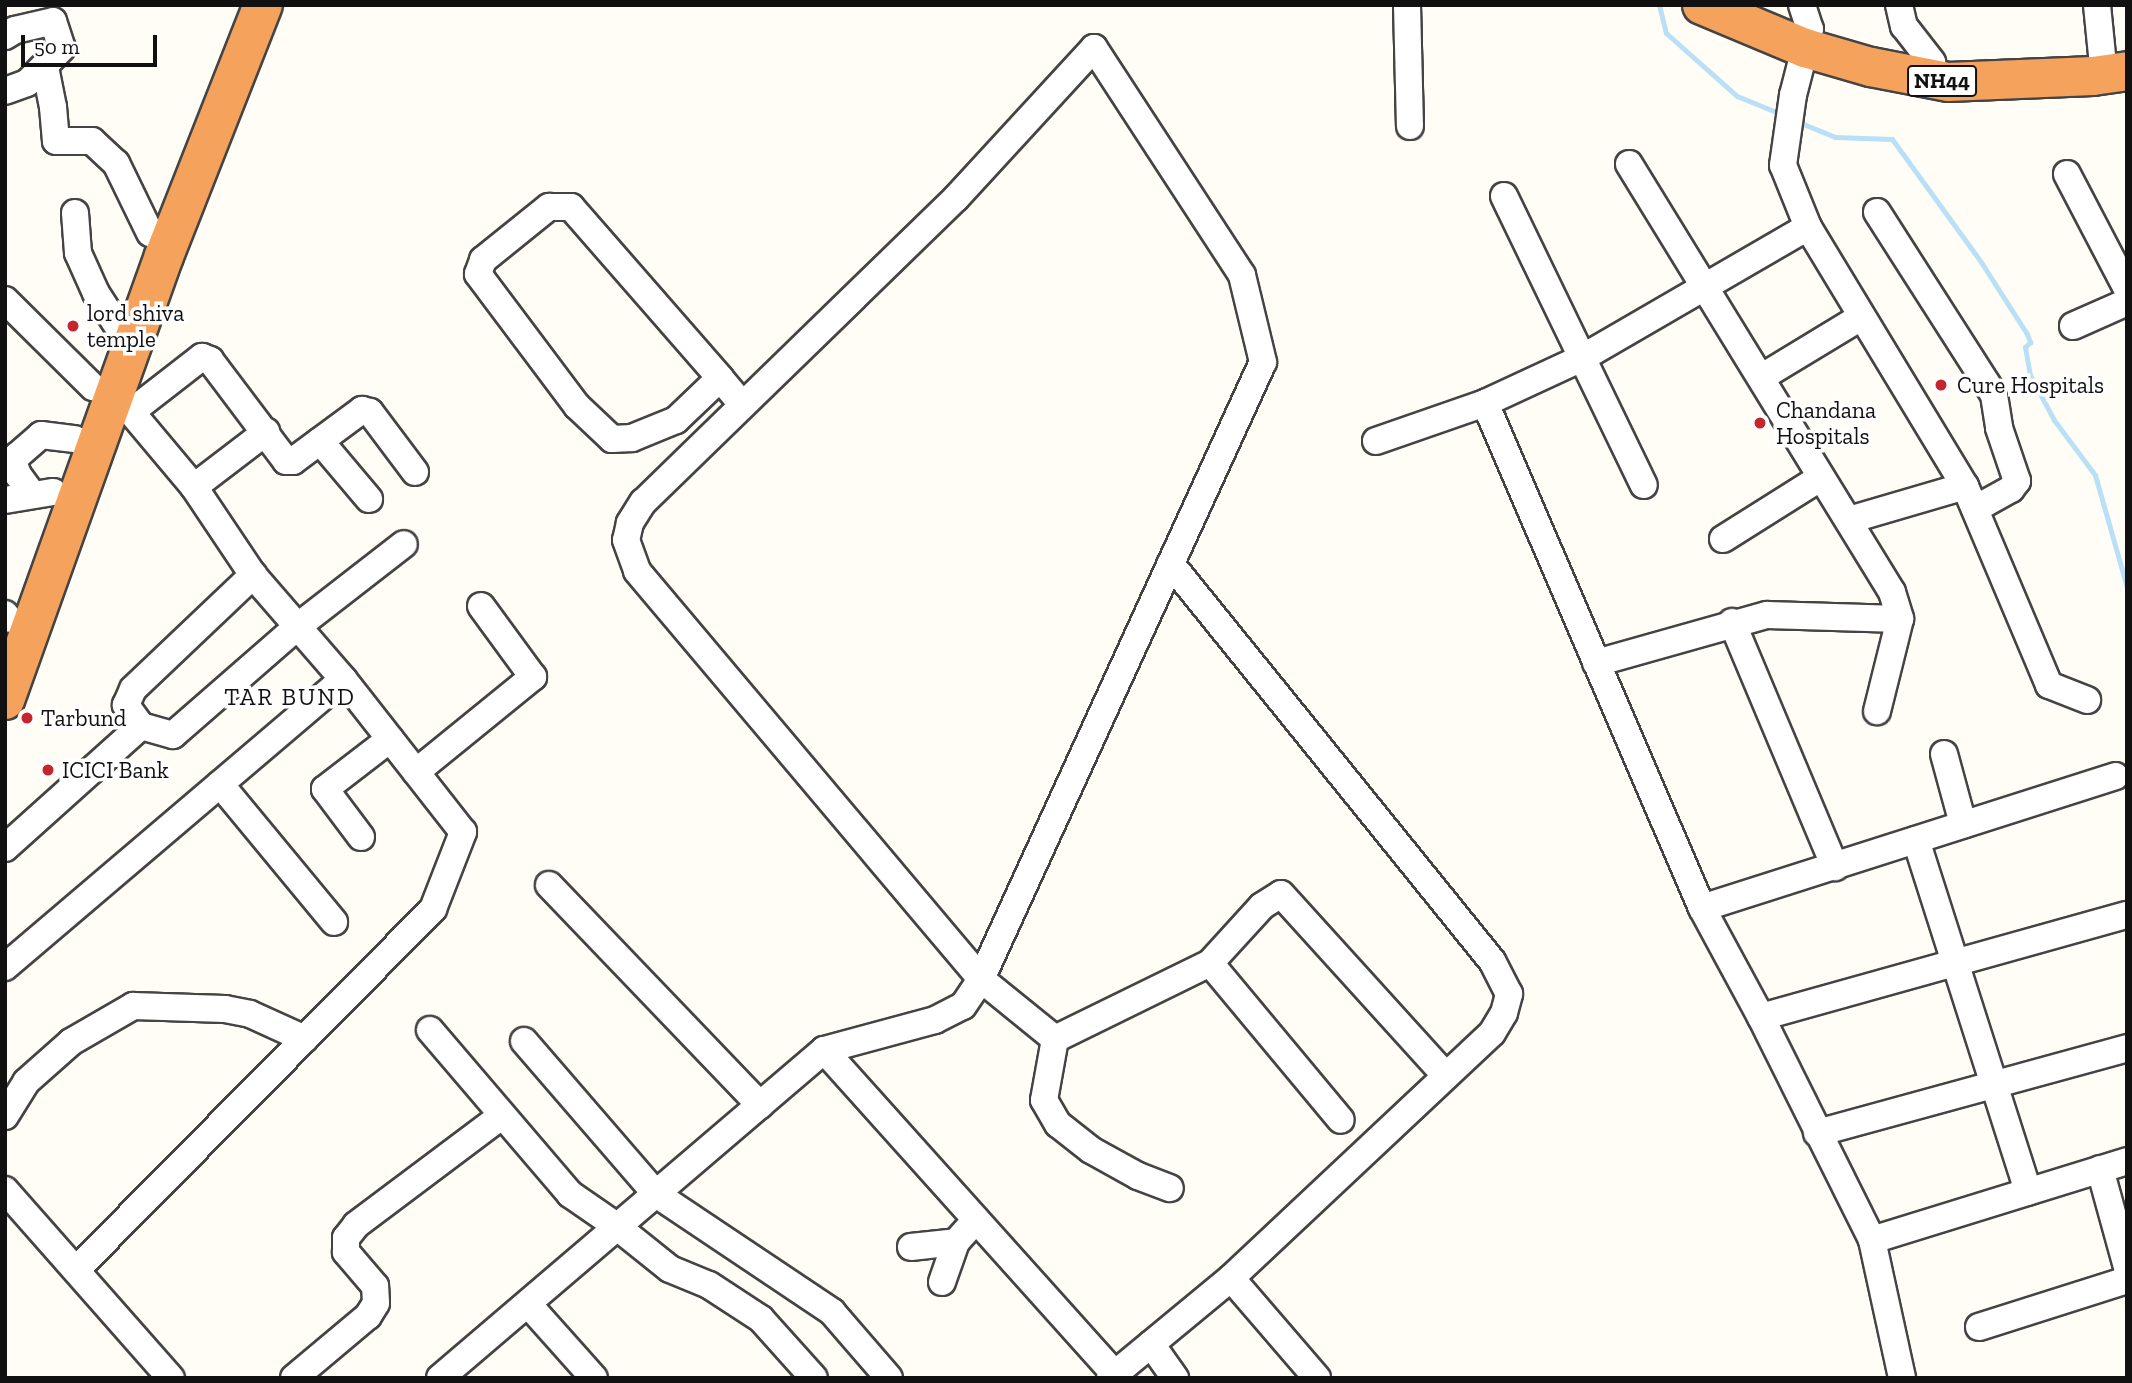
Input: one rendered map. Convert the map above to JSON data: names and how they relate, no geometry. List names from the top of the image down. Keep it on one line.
{"streets":{"highway":["NH44"]},"districts":["TAR BUND"],"places":["lord shiva temple","Cure Hospitals","Chandana Hospitals","Tarbund","ICICI Bank"],"scale_bar":"50 m"}
